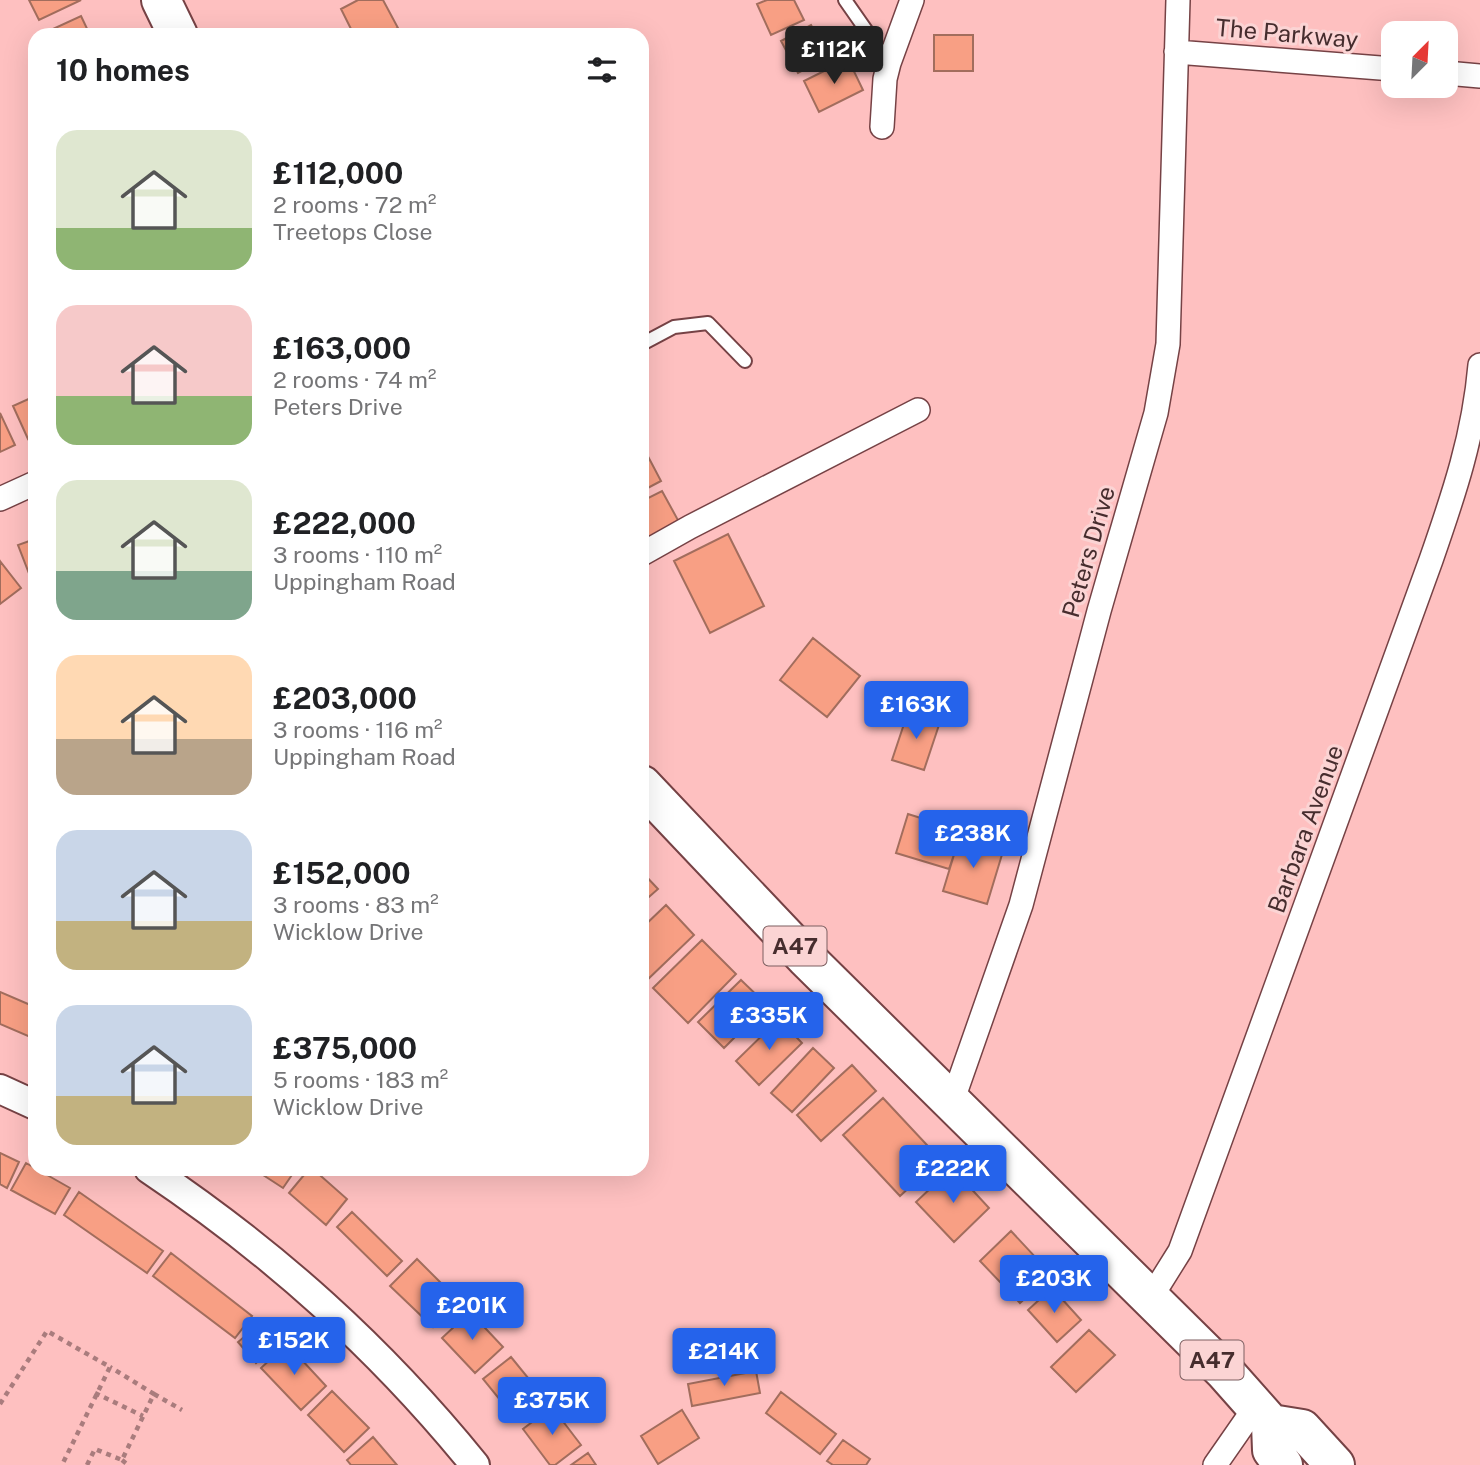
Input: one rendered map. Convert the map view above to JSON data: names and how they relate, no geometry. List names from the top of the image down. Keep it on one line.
{"streets":{"highway":["A47"],"street":["The Parkway","Peters Drive","Barbara Avenue"]},"crossings":[["The Parkway","Peters Drive"],["Peters Drive","A47"],["Barbara Avenue","A47"]],"north":"top right","page":{"price":["£112K","£163K","£238K","£335K","£222K","£203K","£201K","£152K","£214K","£375K"],"heading":"10 homes","list":[{"name":"£112,000","note":"2 rooms · 72 m² · Treetops Close"},{"name":"£163,000","note":"2 rooms · 74 m² · Peters Drive"},{"name":"£222,000","note":"3 rooms · 110 m² · Uppingham Road"},{"name":"£203,000","note":"3 rooms · 116 m² · Uppingham Road"},{"name":"£152,000","note":"3 rooms · 83 m² · Wicklow Drive"},{"name":"£375,000","note":"5 rooms · 183 m² · Wicklow Drive"}]}}
